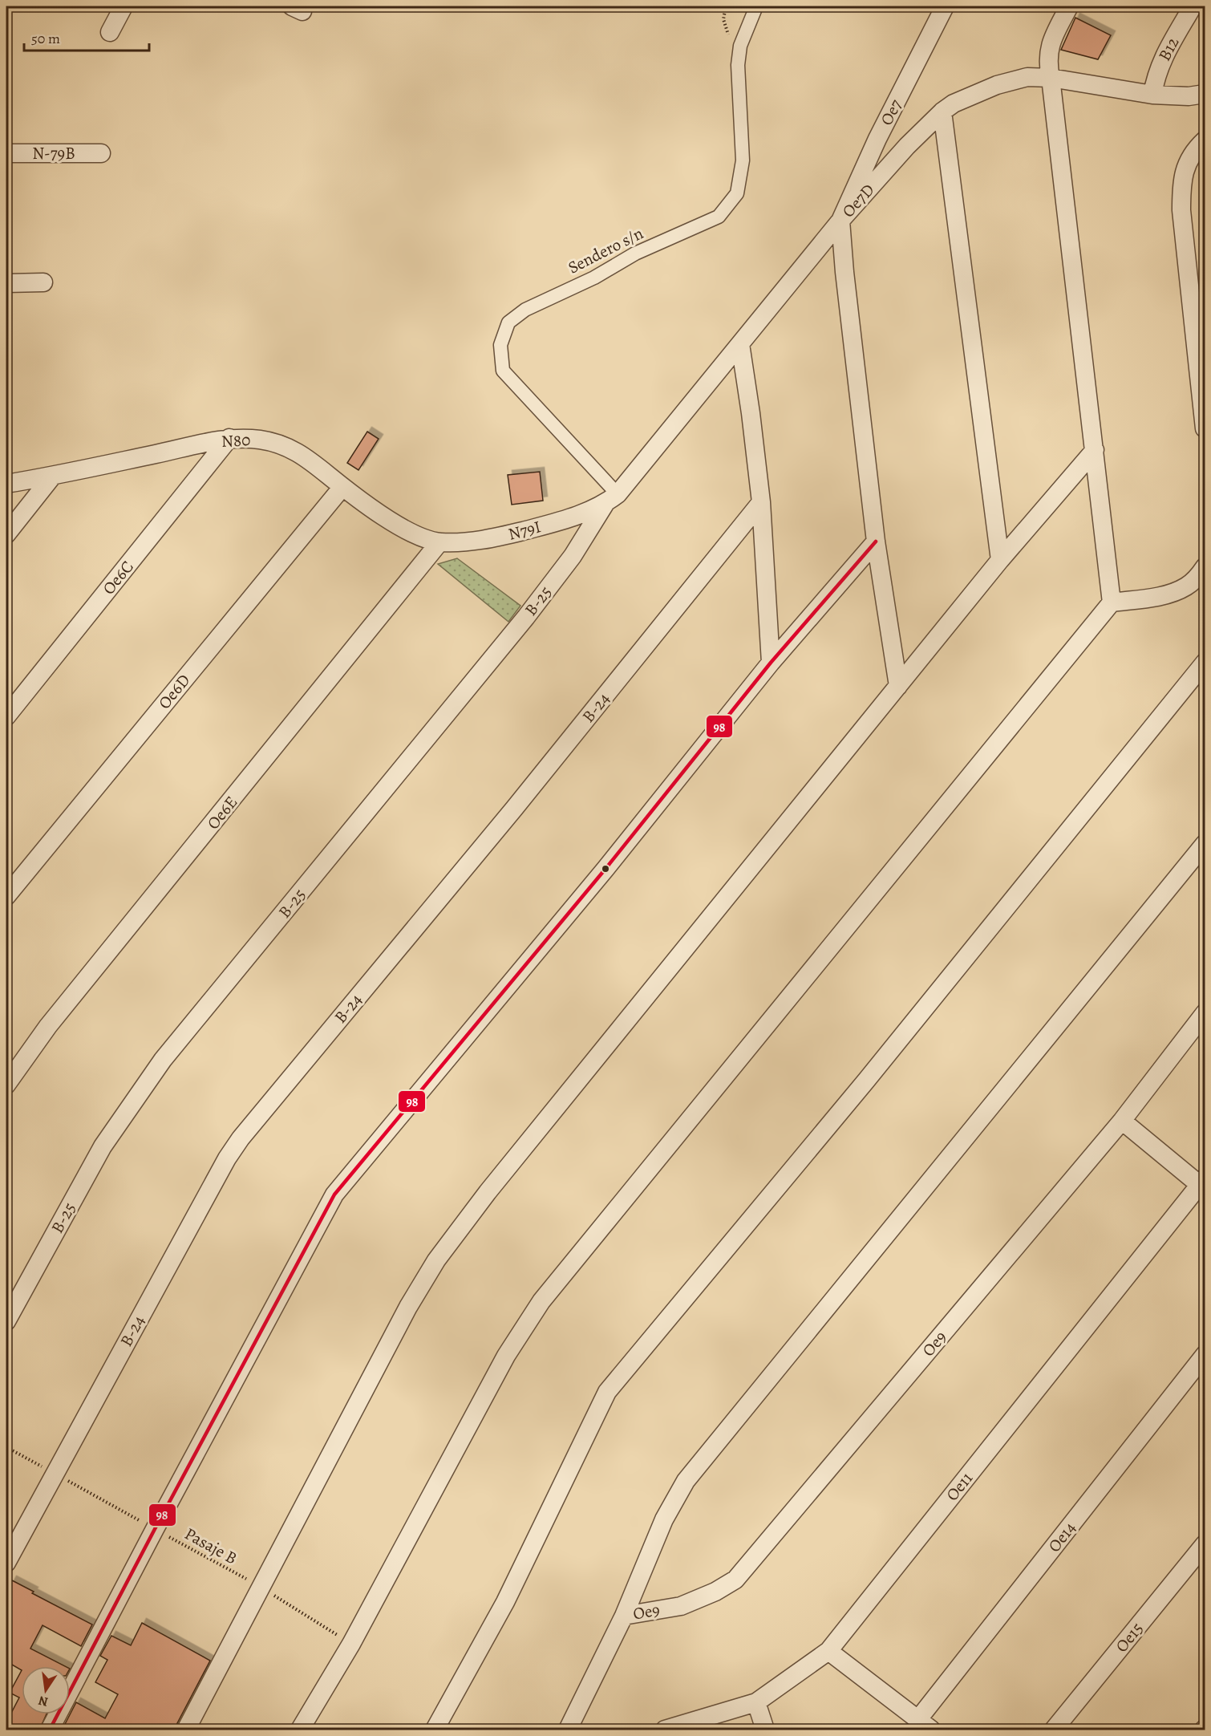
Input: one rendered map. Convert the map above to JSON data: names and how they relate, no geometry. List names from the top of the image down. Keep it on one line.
{"streets":{"street":["B12","Oe7","N-79B","Oe7D","Sendero s/n","N80","N79I","Oe6C","B-25","Oe6D","B-24","Oe6E","Oe9","Oe11","Oe14","Oe15"],"path":["Pasaje B"]},"crossings":[["B12","Oe7D"],["Oe7","Oe7D"],["Oe7D","Sendero s/n"],["Oe7D","N79I"],["Oe7D","B-25"],["Sendero s/n","N79I"],["Sendero s/n","B-25"],["N80","N79I"],["N80","Oe6C"],["N80","Oe6D"],["N80","Oe6E"],["N79I","B-25"],["N79I","Oe6E"],["B-24","Pasaje B"]],"lines":["transit line 98"],"scale_bar":"50 m","north":"bottom"}
